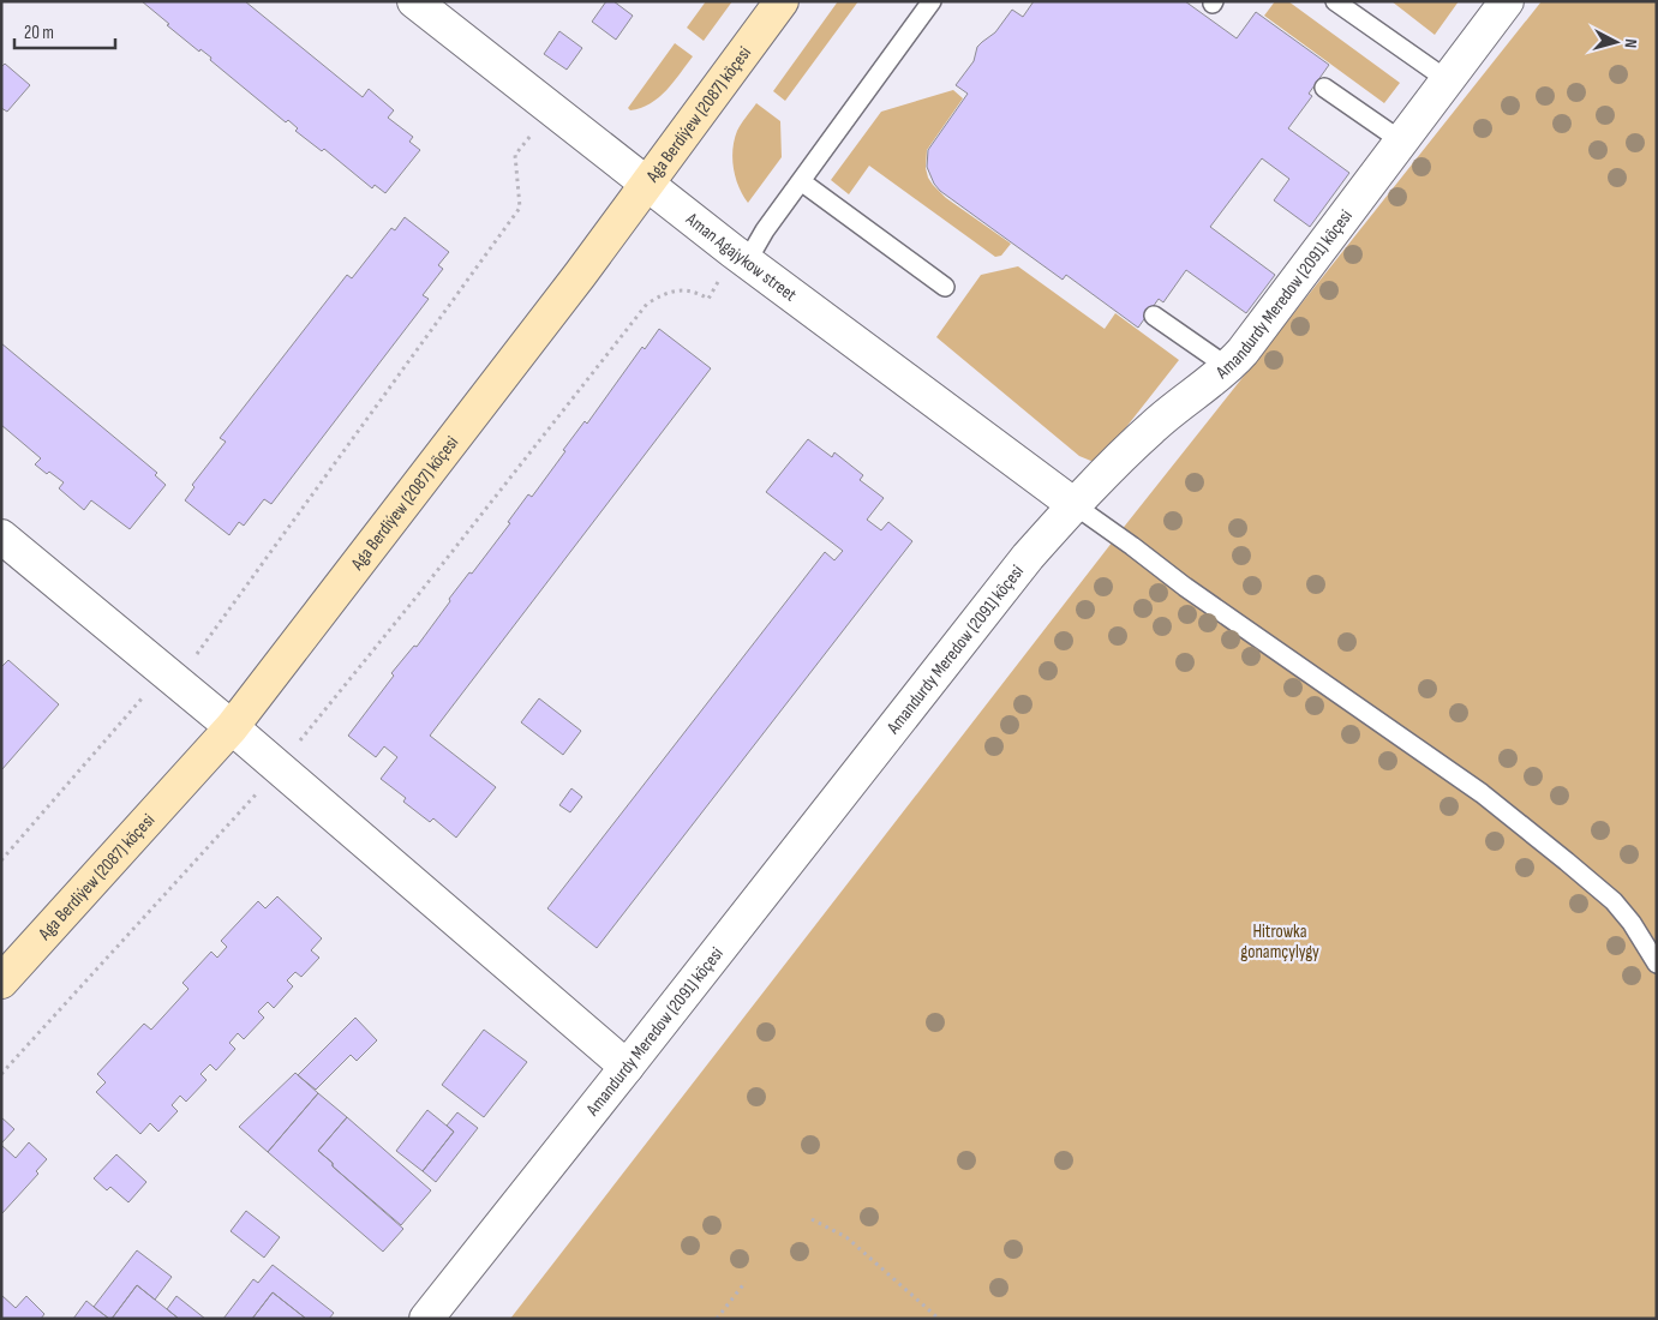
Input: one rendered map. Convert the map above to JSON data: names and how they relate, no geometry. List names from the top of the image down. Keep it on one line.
{"streets":{"street":["Aga Berdiýew (2087) köçesi","Aman Agajykow street","Amandurdy Meredow (2091) köçesi"]},"crossings":[["Aga Berdiýew (2087) köçesi","Aman Agajykow street"],["Aman Agajykow street","Amandurdy Meredow (2091) köçesi"]],"parks":["Hitrowka gonamçylygy"],"scale_bar":"20 m","north":"right"}
